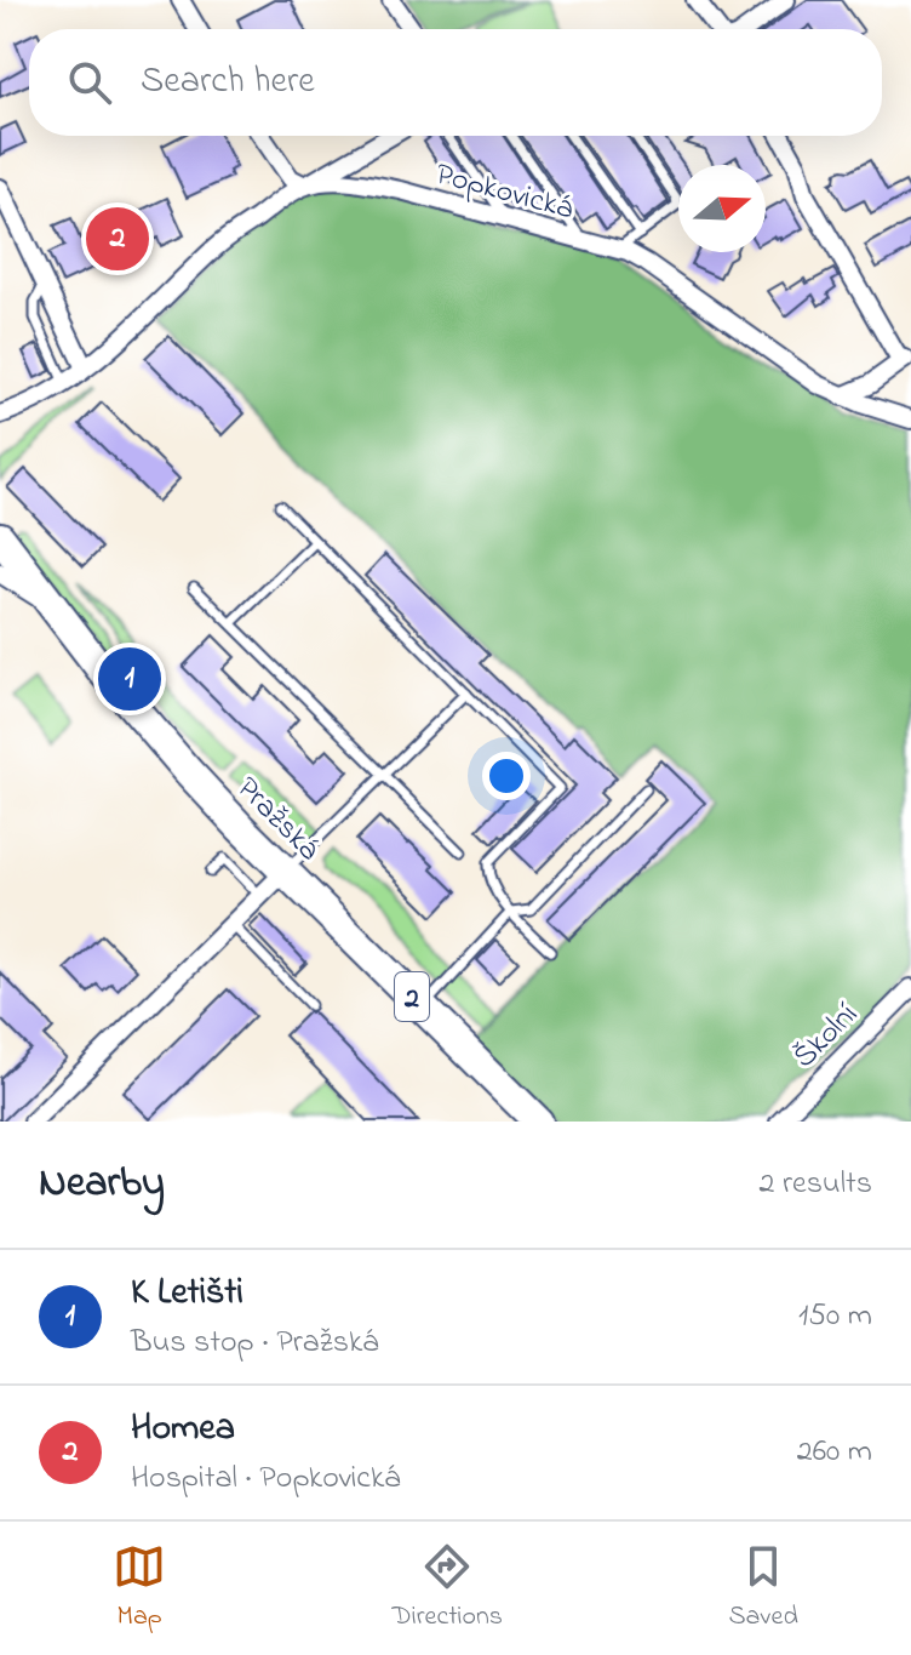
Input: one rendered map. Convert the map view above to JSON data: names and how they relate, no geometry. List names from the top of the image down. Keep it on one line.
{"streets":{"main road":["Pražská","2"],"street":["Popkovická","Školní"]},"north":"right","page":{"search":"Search here","pins":["2","1"],"heading":["Nearby","2 results"],"list":[{"mark":"1","name":"K Letišti","note":"Bus stop · Pražská","value":"150 m"},{"mark":"2","name":"Homea","note":"Hospital · Popkovická","value":"260 m"}],"nav":["Map","Directions","Saved"]}}
